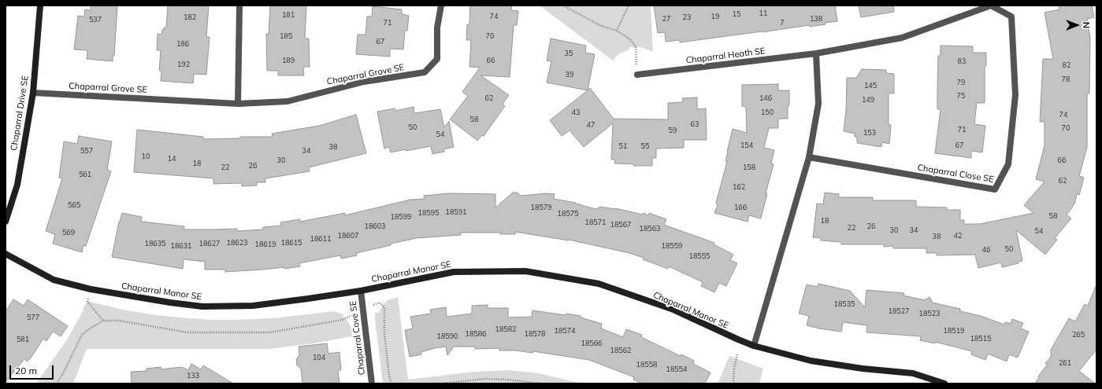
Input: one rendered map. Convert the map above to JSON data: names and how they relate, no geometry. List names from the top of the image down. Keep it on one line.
{"streets":{"street":["Chaparral Heath SE","Chaparral Grove SE","Chaparral Drive SE","Chaparral Close SE","Chaparral Manor SE","Chaparral Cove SE"]},"crossings":[["Chaparral Heath SE","Chaparral Close SE"],["Chaparral Grove SE","Chaparral Drive SE"],["Chaparral Manor SE","Chaparral Cove SE"]],"house_numbers":["11","15","181","74","19","182","23","27","138","537","71","7","185","70","67","186","35","189","66","83","192","82","39","78","79","145","75","62","146","149","43","150","74","58","63","47","50","70","71","59","153","54","154","67","51","55","38","557","34","10","14","30","66","18","26","22","158","561","62","162","565","18579","166","18591","18595","18575","58","18599","18","18571","18567","18603","26","22","18563","30","34","54","569","18607","42","38","18611","18623","18615","18635","18627","18619","18631","18559","50","46","18555","18535","18527","18523","577","18582","18574","18519","18586","18578","265","18590","18515","581","18566","18562","104","261","18558","18554","133"],"scale_bar":"20 m","north":"right"}
